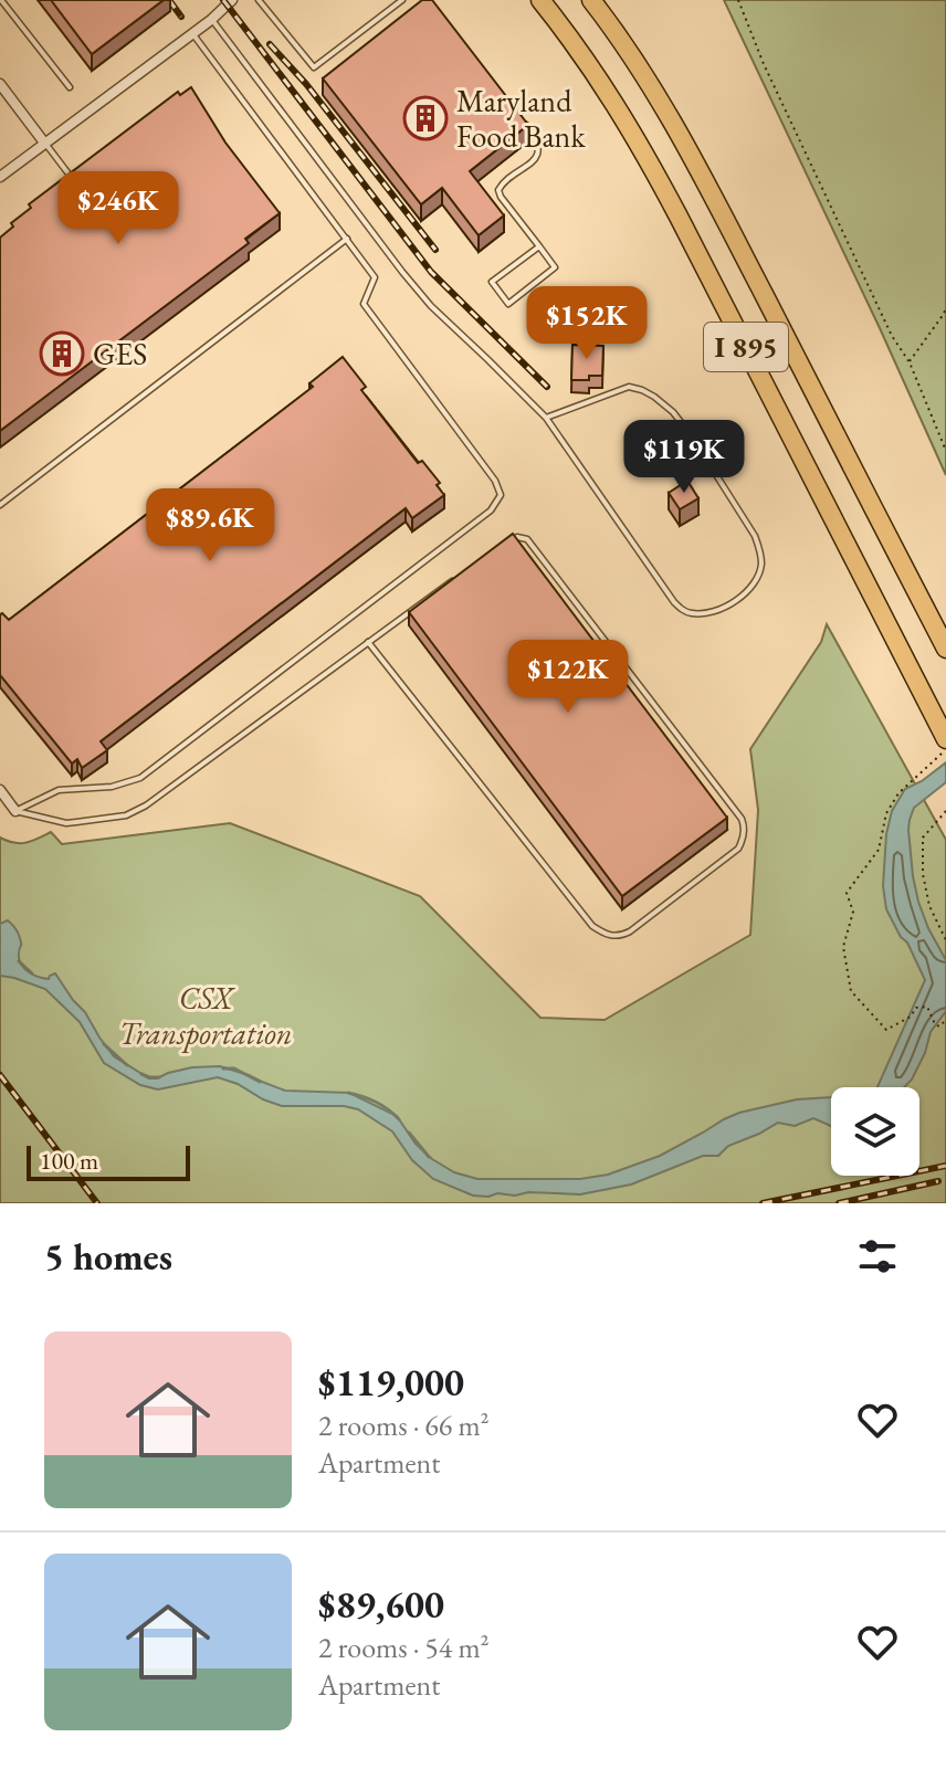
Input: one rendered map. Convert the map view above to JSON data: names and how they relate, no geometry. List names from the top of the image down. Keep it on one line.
{"streets":{"highway":["I 895"]},"parks":["CSX Transportation"],"places":{"building":["Maryland Food Bank","GES"]},"scale_bar":"100 m","page":{"price":["$246K","$152K","$119K","$89.6K","$122K"],"scale":"100 m","heading":"5 homes","list":[{"name":"$119,000","note":"2 rooms · 66 m² · Apartment"},{"name":"$89,600","note":"2 rooms · 54 m² · Apartment"}]}}
